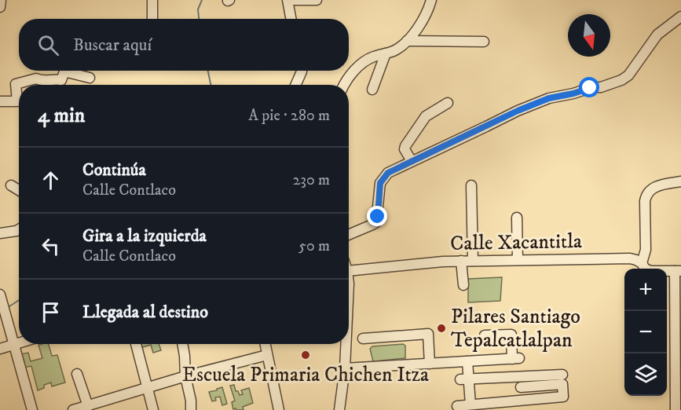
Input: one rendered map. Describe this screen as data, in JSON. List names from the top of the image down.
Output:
{
  "streets": {
    "street": ["Calle Xacantitla"]
  },
  "places": ["Pilares Santiago Tepalcatlalpan", "Escuela Primaria Chichen Itza"],
  "north": "bottom",
  "page": {
    "search": "Buscar aquí",
    "heading": ["4 min", "A pie · 280 m"],
    "list": [
      ["Continúa", "Calle Contlaco", "230 m"],
      ["Gira a la izquierda", "Calle Contlaco", "50 m"],
      "Llegada al destino"
    ],
    "map_buttons": ["+", "−"]
  }
}
